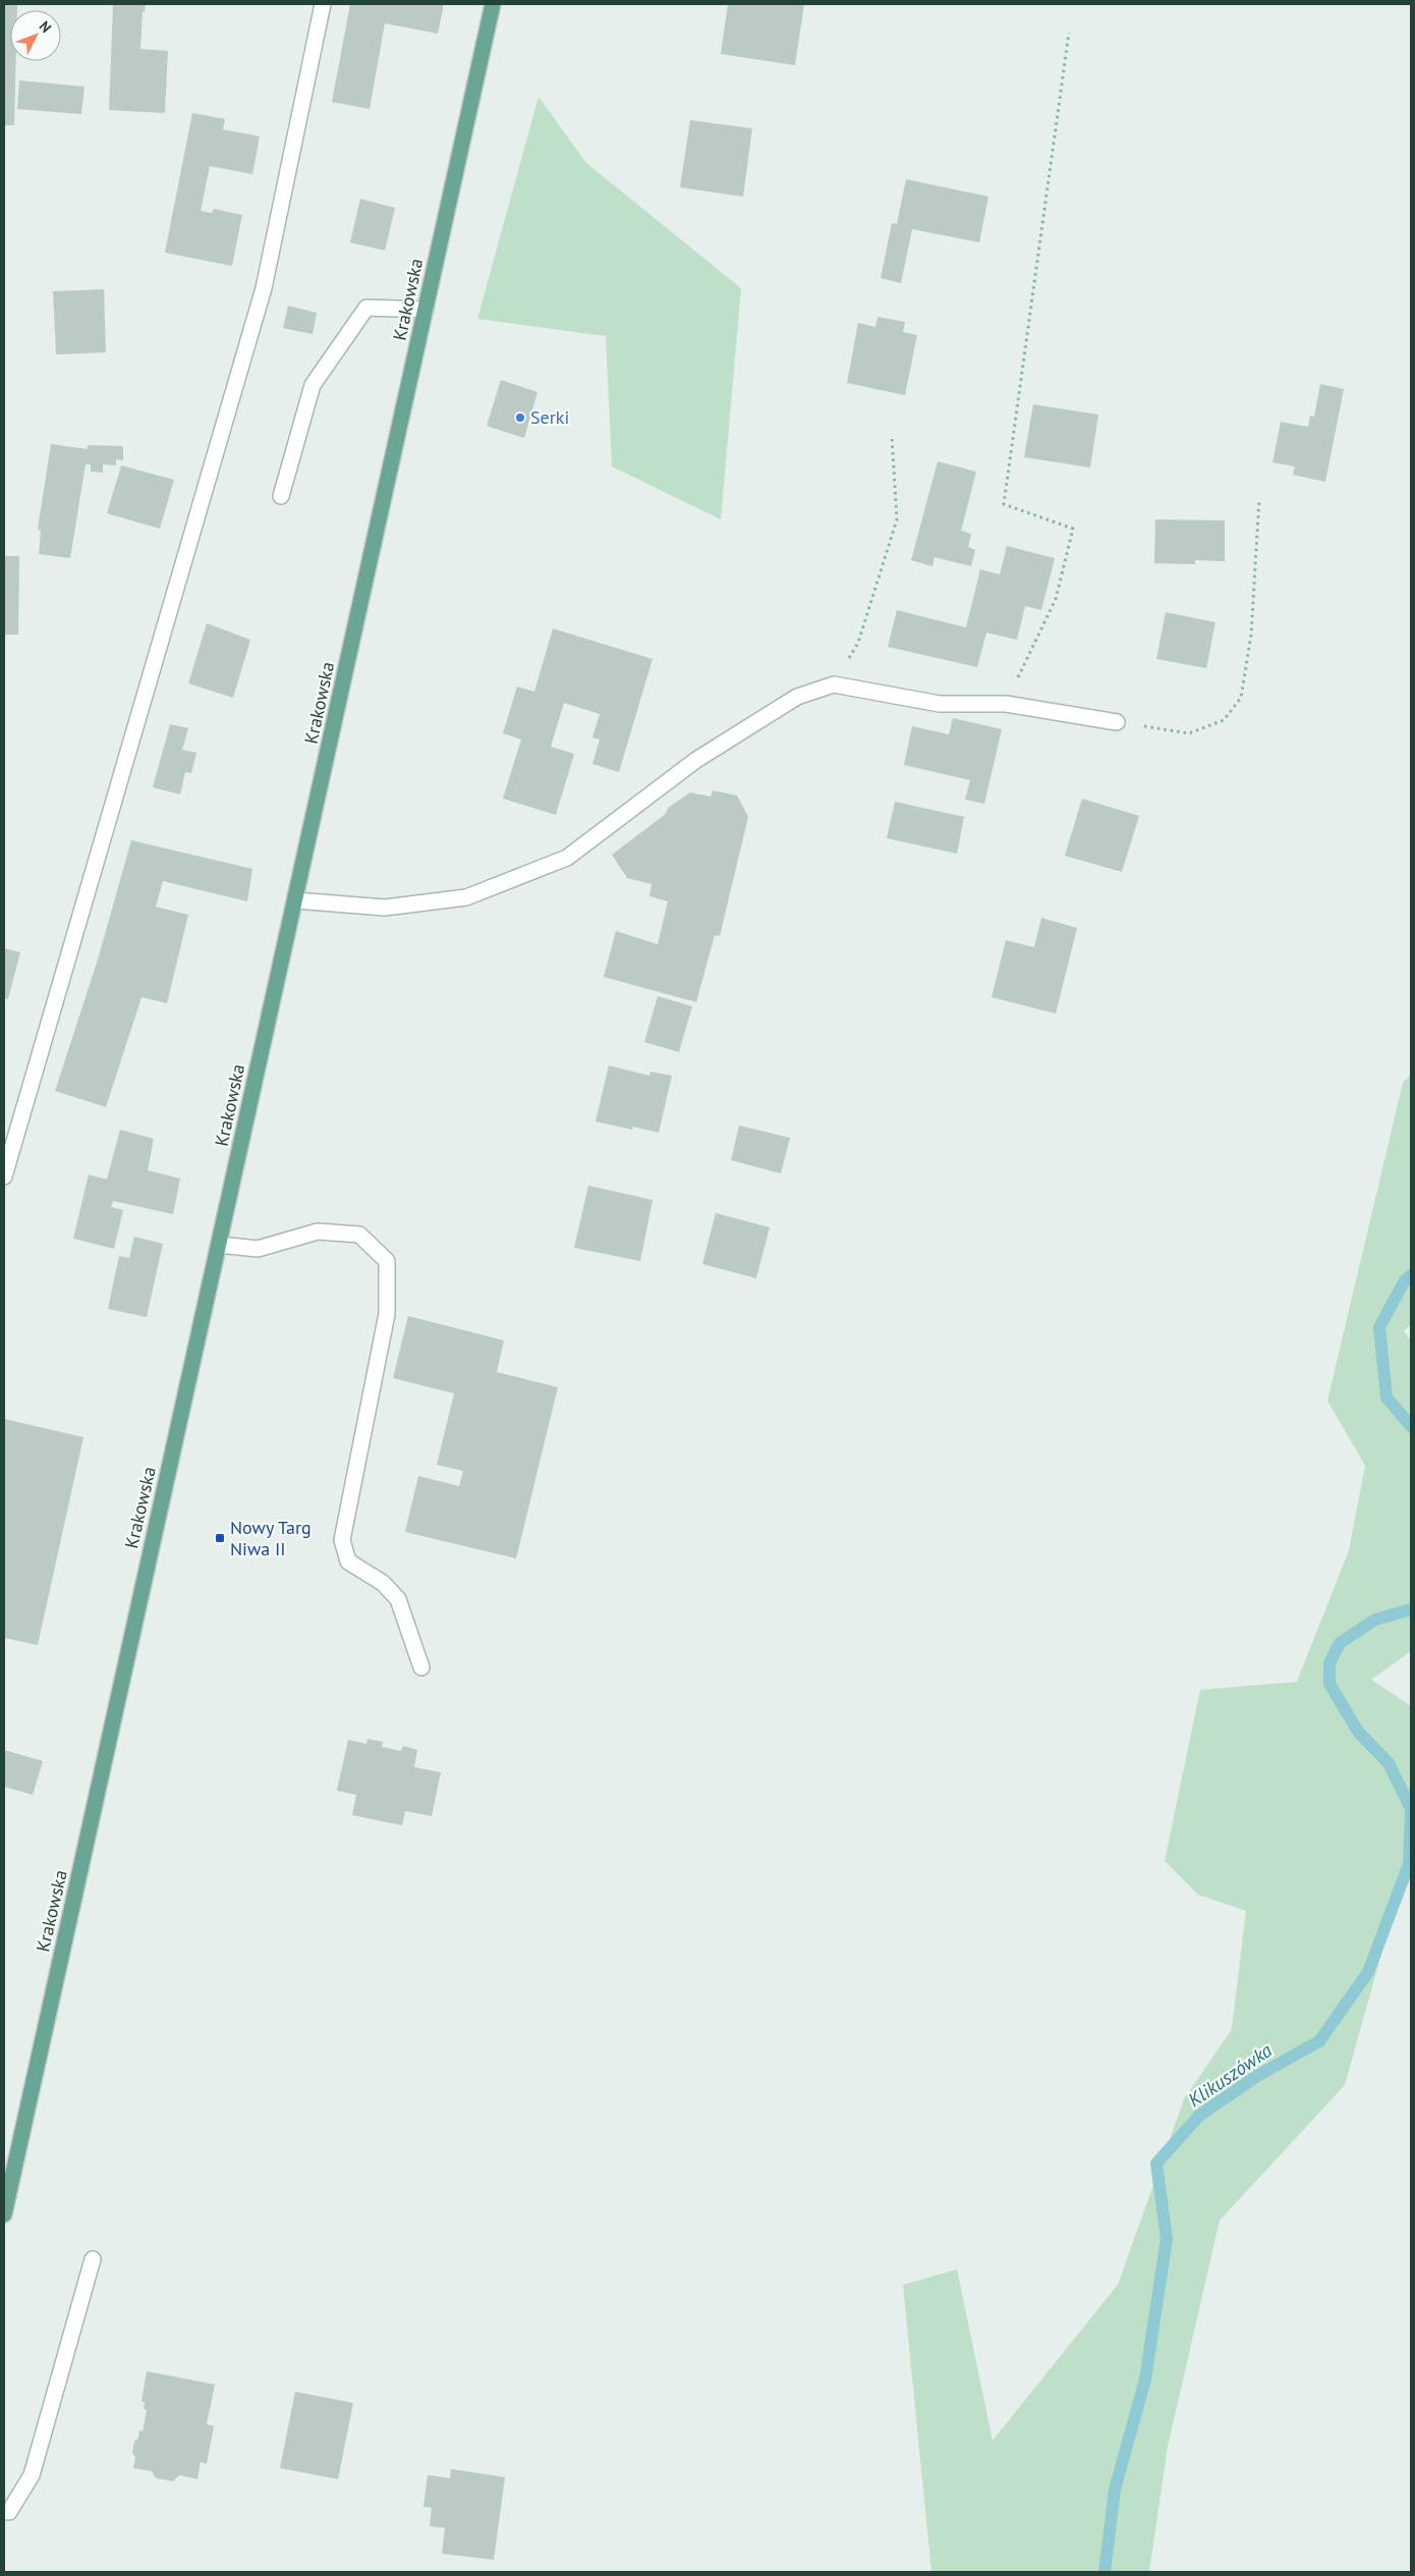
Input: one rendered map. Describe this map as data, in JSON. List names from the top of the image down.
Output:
{
  "streets": {
    "main road": ["Krakowska"]
  },
  "water": ["Klikuszówka"],
  "places": {
    "other": ["Serki"],
    "transit": ["Nowy Targ Niwa II"]
  },
  "north": "top right"
}
